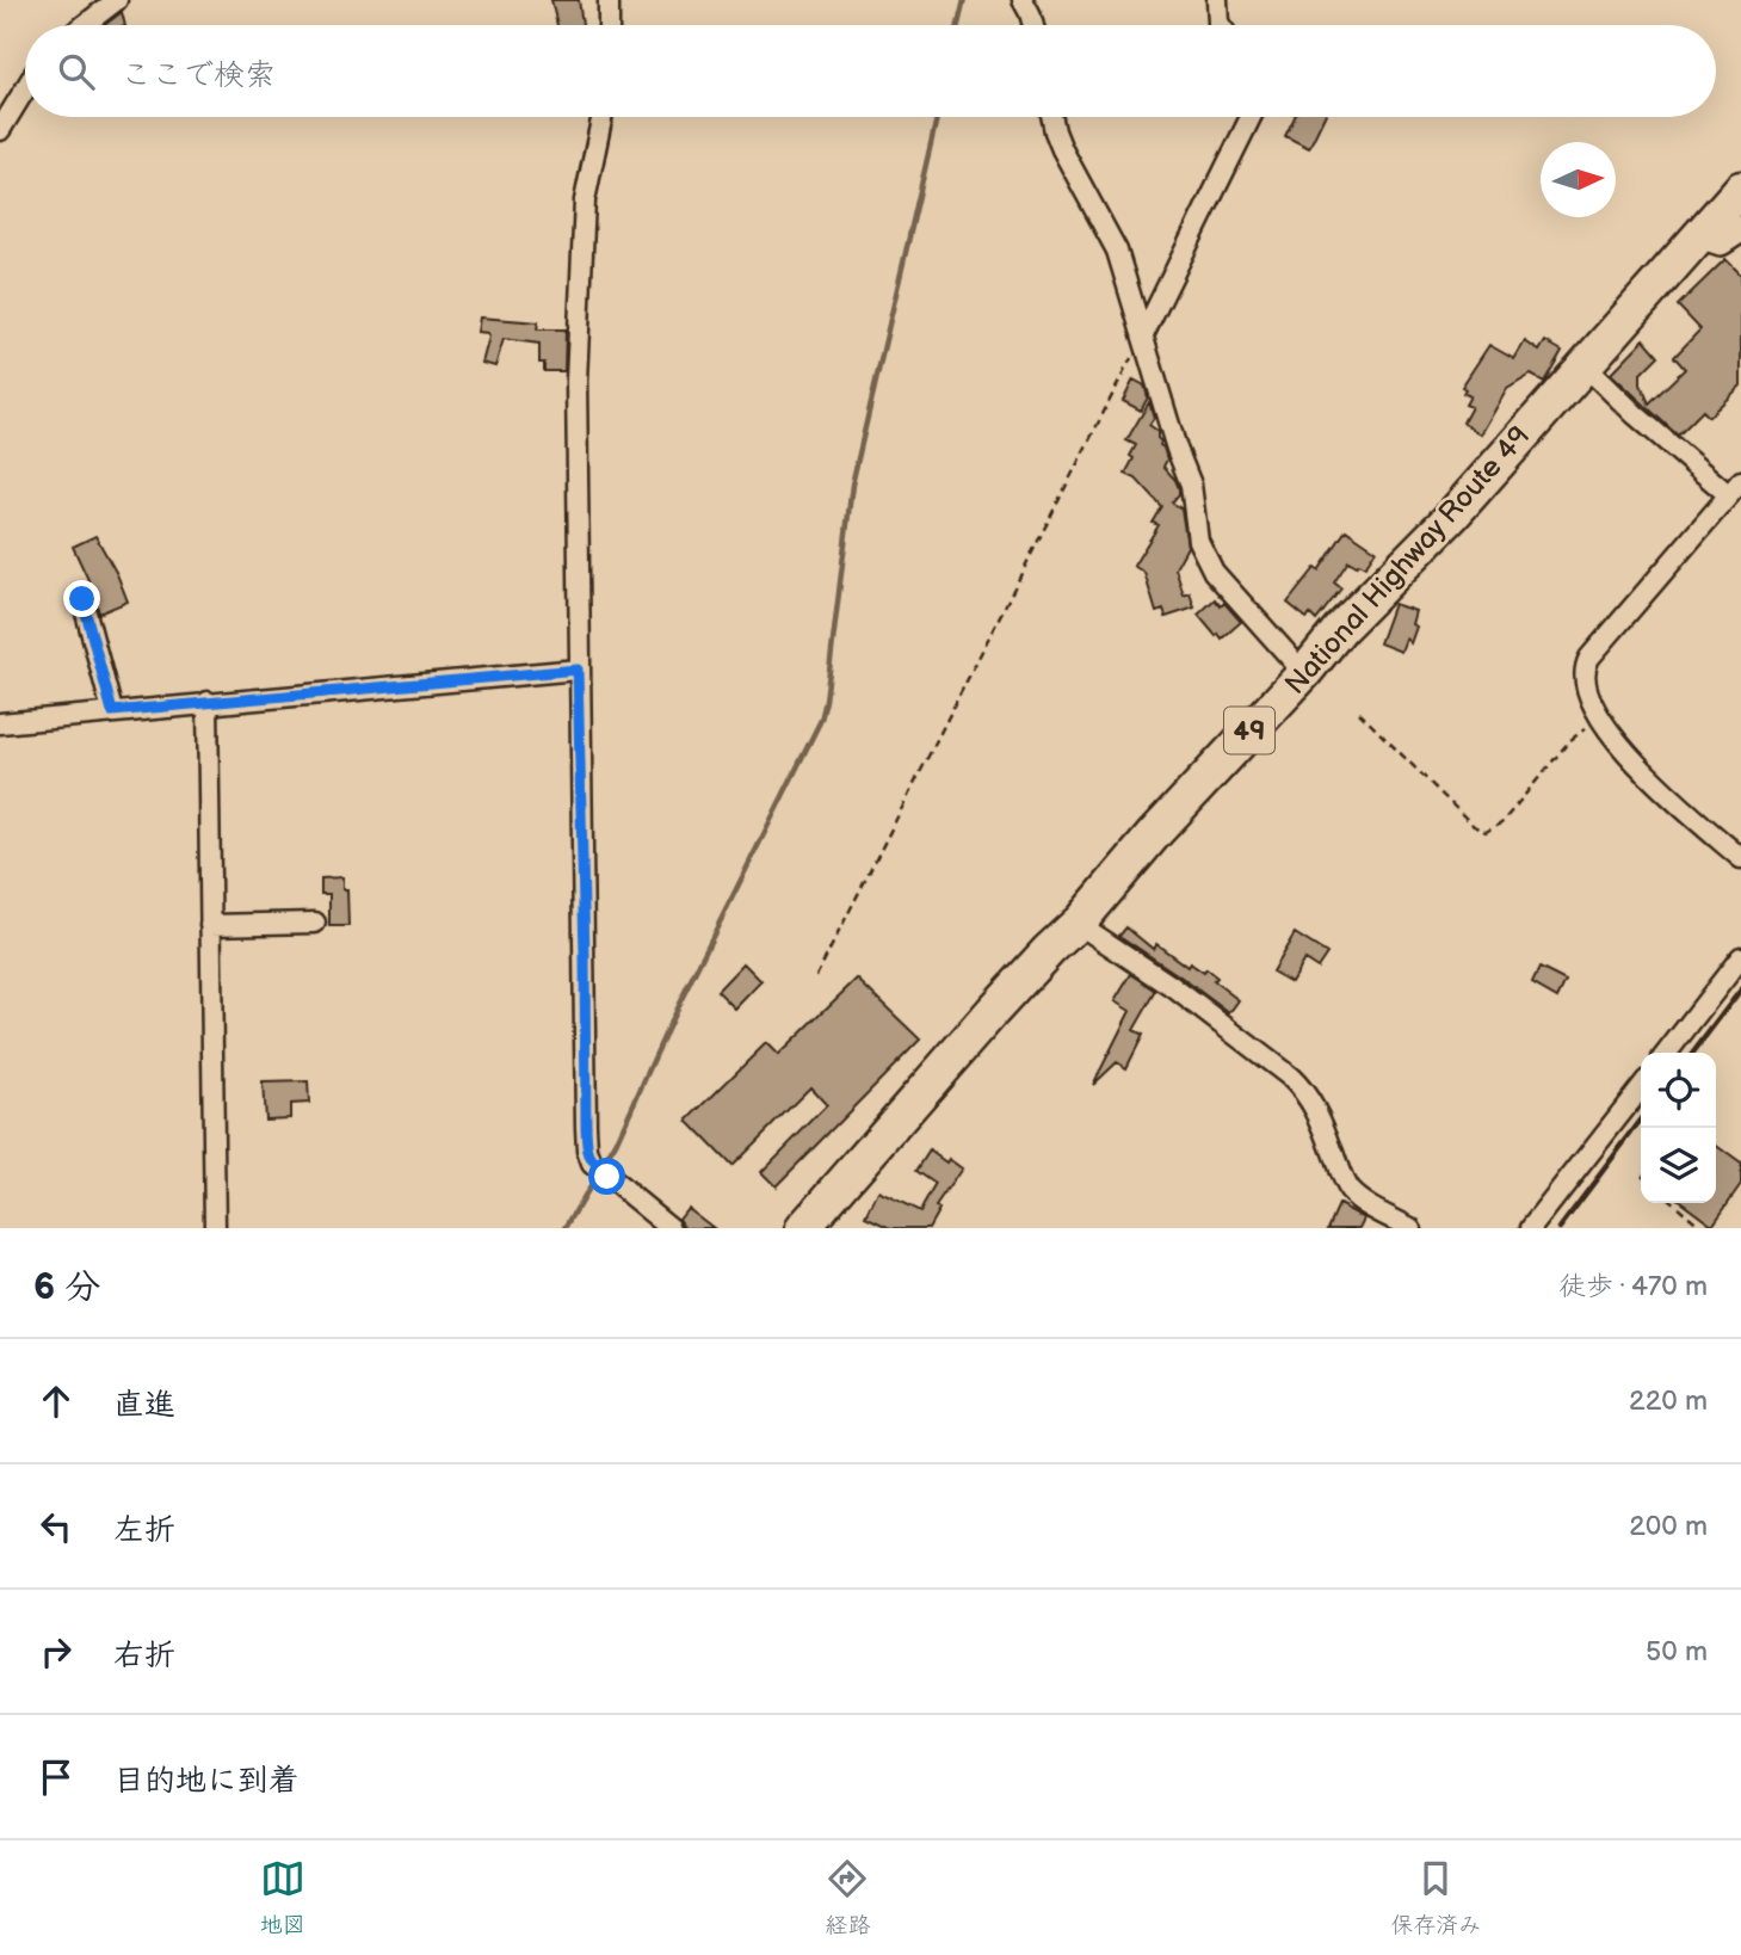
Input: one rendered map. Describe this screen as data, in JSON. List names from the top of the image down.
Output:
{
  "streets": {
    "highway": ["National Highway Route 49", "49"]
  },
  "north": "right",
  "page": {
    "search": "ここで検索",
    "heading": ["6 分", "徒歩 · 470 m"],
    "list": [
      ["直進", "220 m"],
      ["左折", "200 m"],
      ["右折", "50 m"],
      "目的地に到着"
    ],
    "nav": ["地図", "経路", "保存済み"]
  }
}
